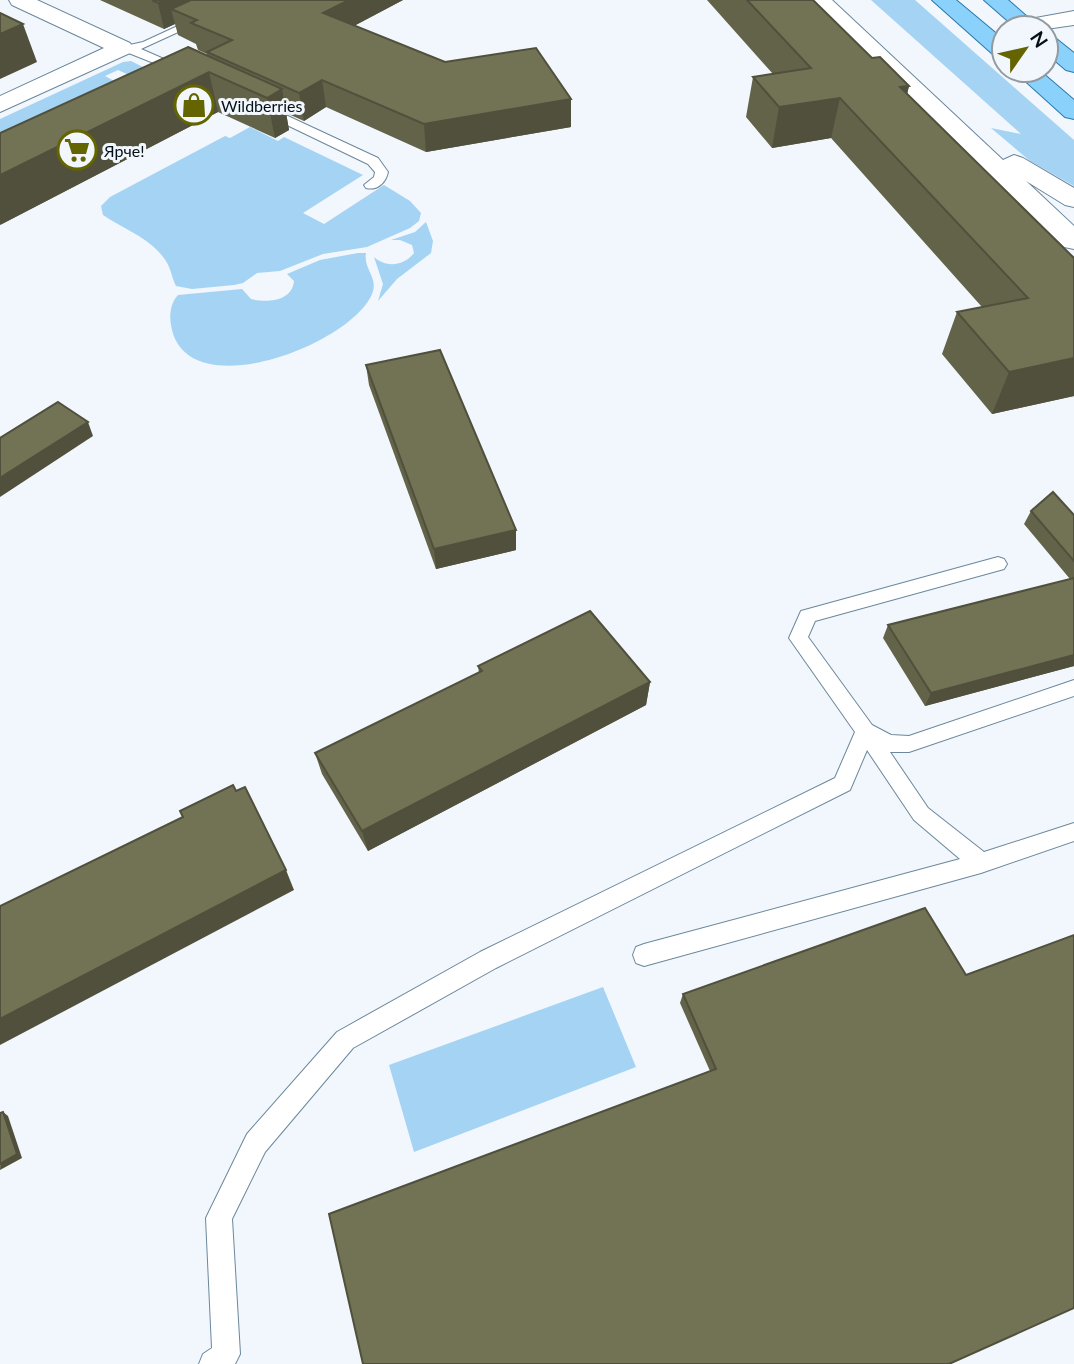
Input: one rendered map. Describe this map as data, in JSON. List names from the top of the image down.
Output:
{
  "places": {
    "shop": ["Wildberries"],
    "supermarket": ["Ярче!"]
  },
  "north": "top right"
}
